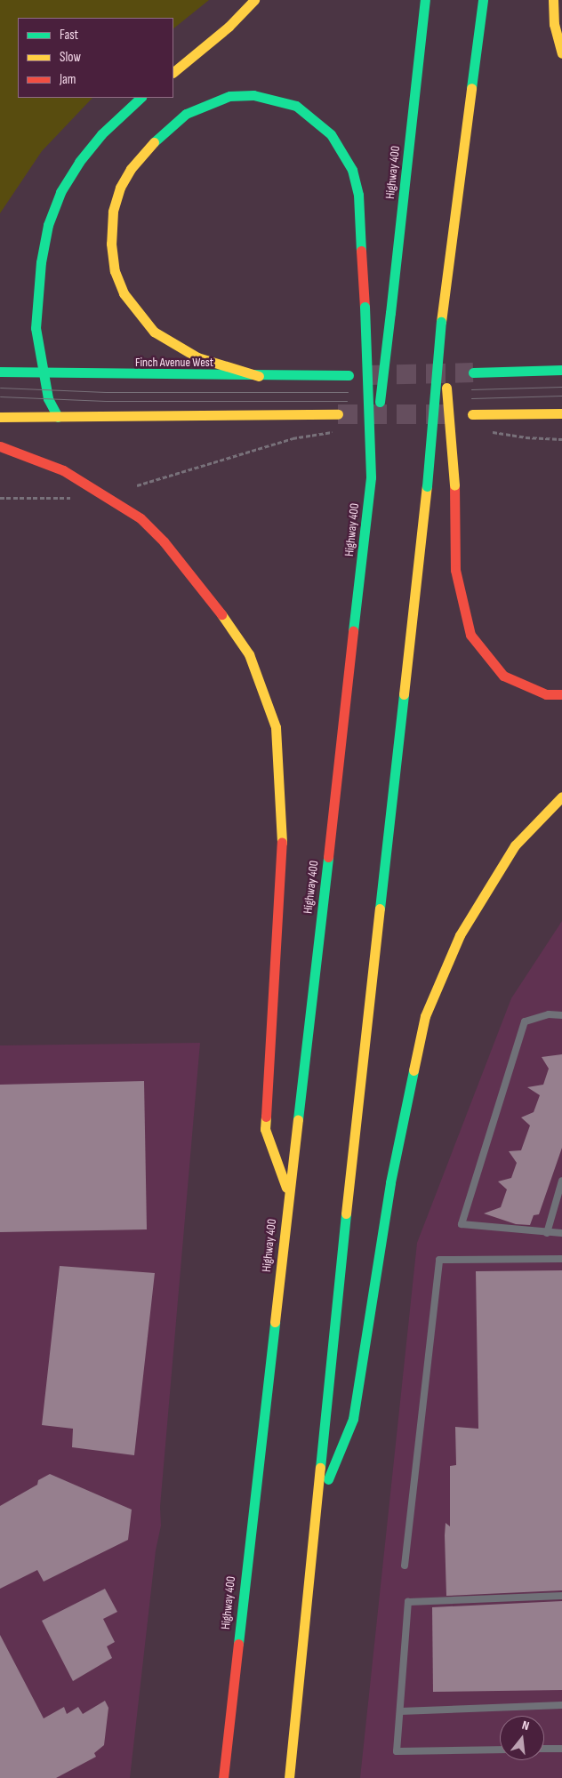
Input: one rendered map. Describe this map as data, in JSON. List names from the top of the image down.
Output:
{
  "streets": {
    "main road": ["Highway 400", "Finch Avenue West"]
  },
  "legend": ["Fast", "Slow", "Jam"],
  "north": "top"
}
